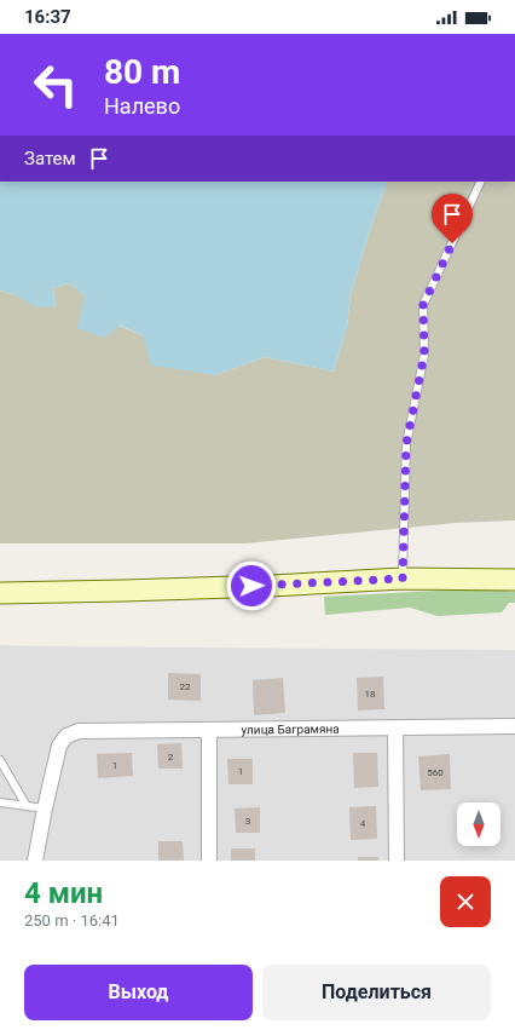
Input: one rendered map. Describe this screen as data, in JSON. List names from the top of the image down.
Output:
{
  "streets": {
    "street": ["улица Баграмяна"]
  },
  "house_numbers": [
    "22",
    "18",
    "2",
    "1",
    "1",
    "560",
    "3",
    "4"
  ],
  "north": "bottom",
  "page": {
    "status": "16:37",
    "turn": ["80 m", "Налево"],
    "then": "Затем",
    "heading": ["4 мин", "250 m · 16:41"],
    "buttons": ["Выход", "Поделиться"]
  }
}
